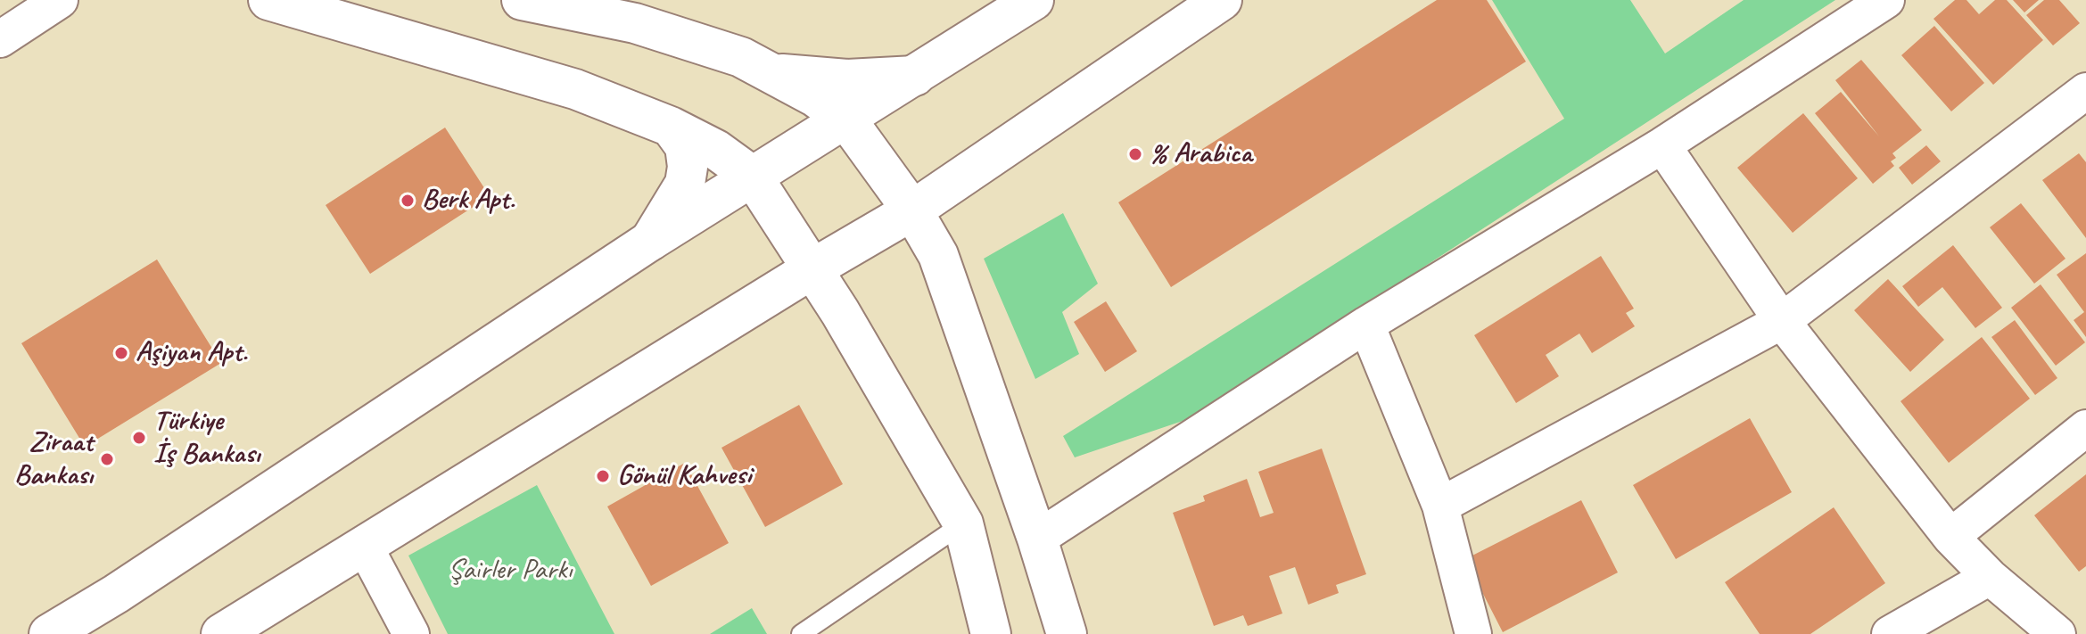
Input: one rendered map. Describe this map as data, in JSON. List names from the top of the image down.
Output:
{
  "parks": ["Şairler Parkı"],
  "places": [
    "% Arabica",
    "Berk Apt.",
    "Aşiyan Apt.",
    "Türkiye İş Bankası",
    "Ziraat Bankası",
    "Gönül Kahvesi"
  ]
}
